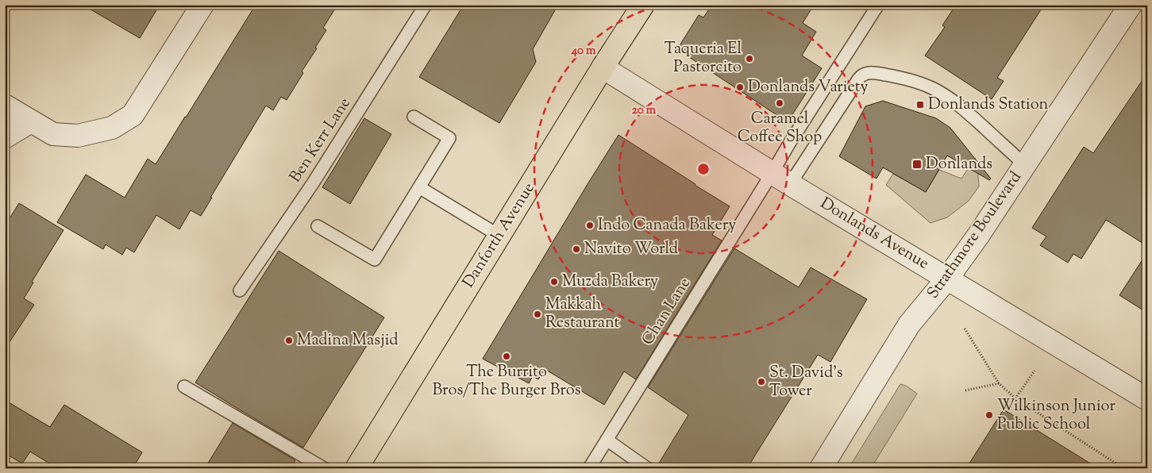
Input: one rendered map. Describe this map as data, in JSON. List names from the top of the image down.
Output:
{
  "streets": {
    "main road": ["Danforth Avenue"],
    "street": ["Donlands Avenue", "Strathmore Boulevard"],
    "lane": ["Ben Kerr Lane", "Chan Lane"]
  },
  "crossings": [
    ["Donlands Avenue", "Danforth Avenue"],
    ["Donlands Avenue", "Strathmore Boulevard"],
    ["Donlands Avenue", "Chan Lane"]
  ],
  "places": {
    "other": [
      "Taqueria El Pastorcito",
      "Donlands Variety",
      "Caramel Coffee Shop",
      "Indo Canada Bakery",
      "Navito World",
      "Muzda Bakery",
      "Makkah Restaurant",
      "Madina Masjid",
      "The Burrito Bros/The Burger Bros",
      "St. David's Tower",
      "Wilkinson Junior Public School"
    ],
    "transit": ["Donlands Station", "Donlands"]
  },
  "rings": ["40 m", "20 m"]
}
